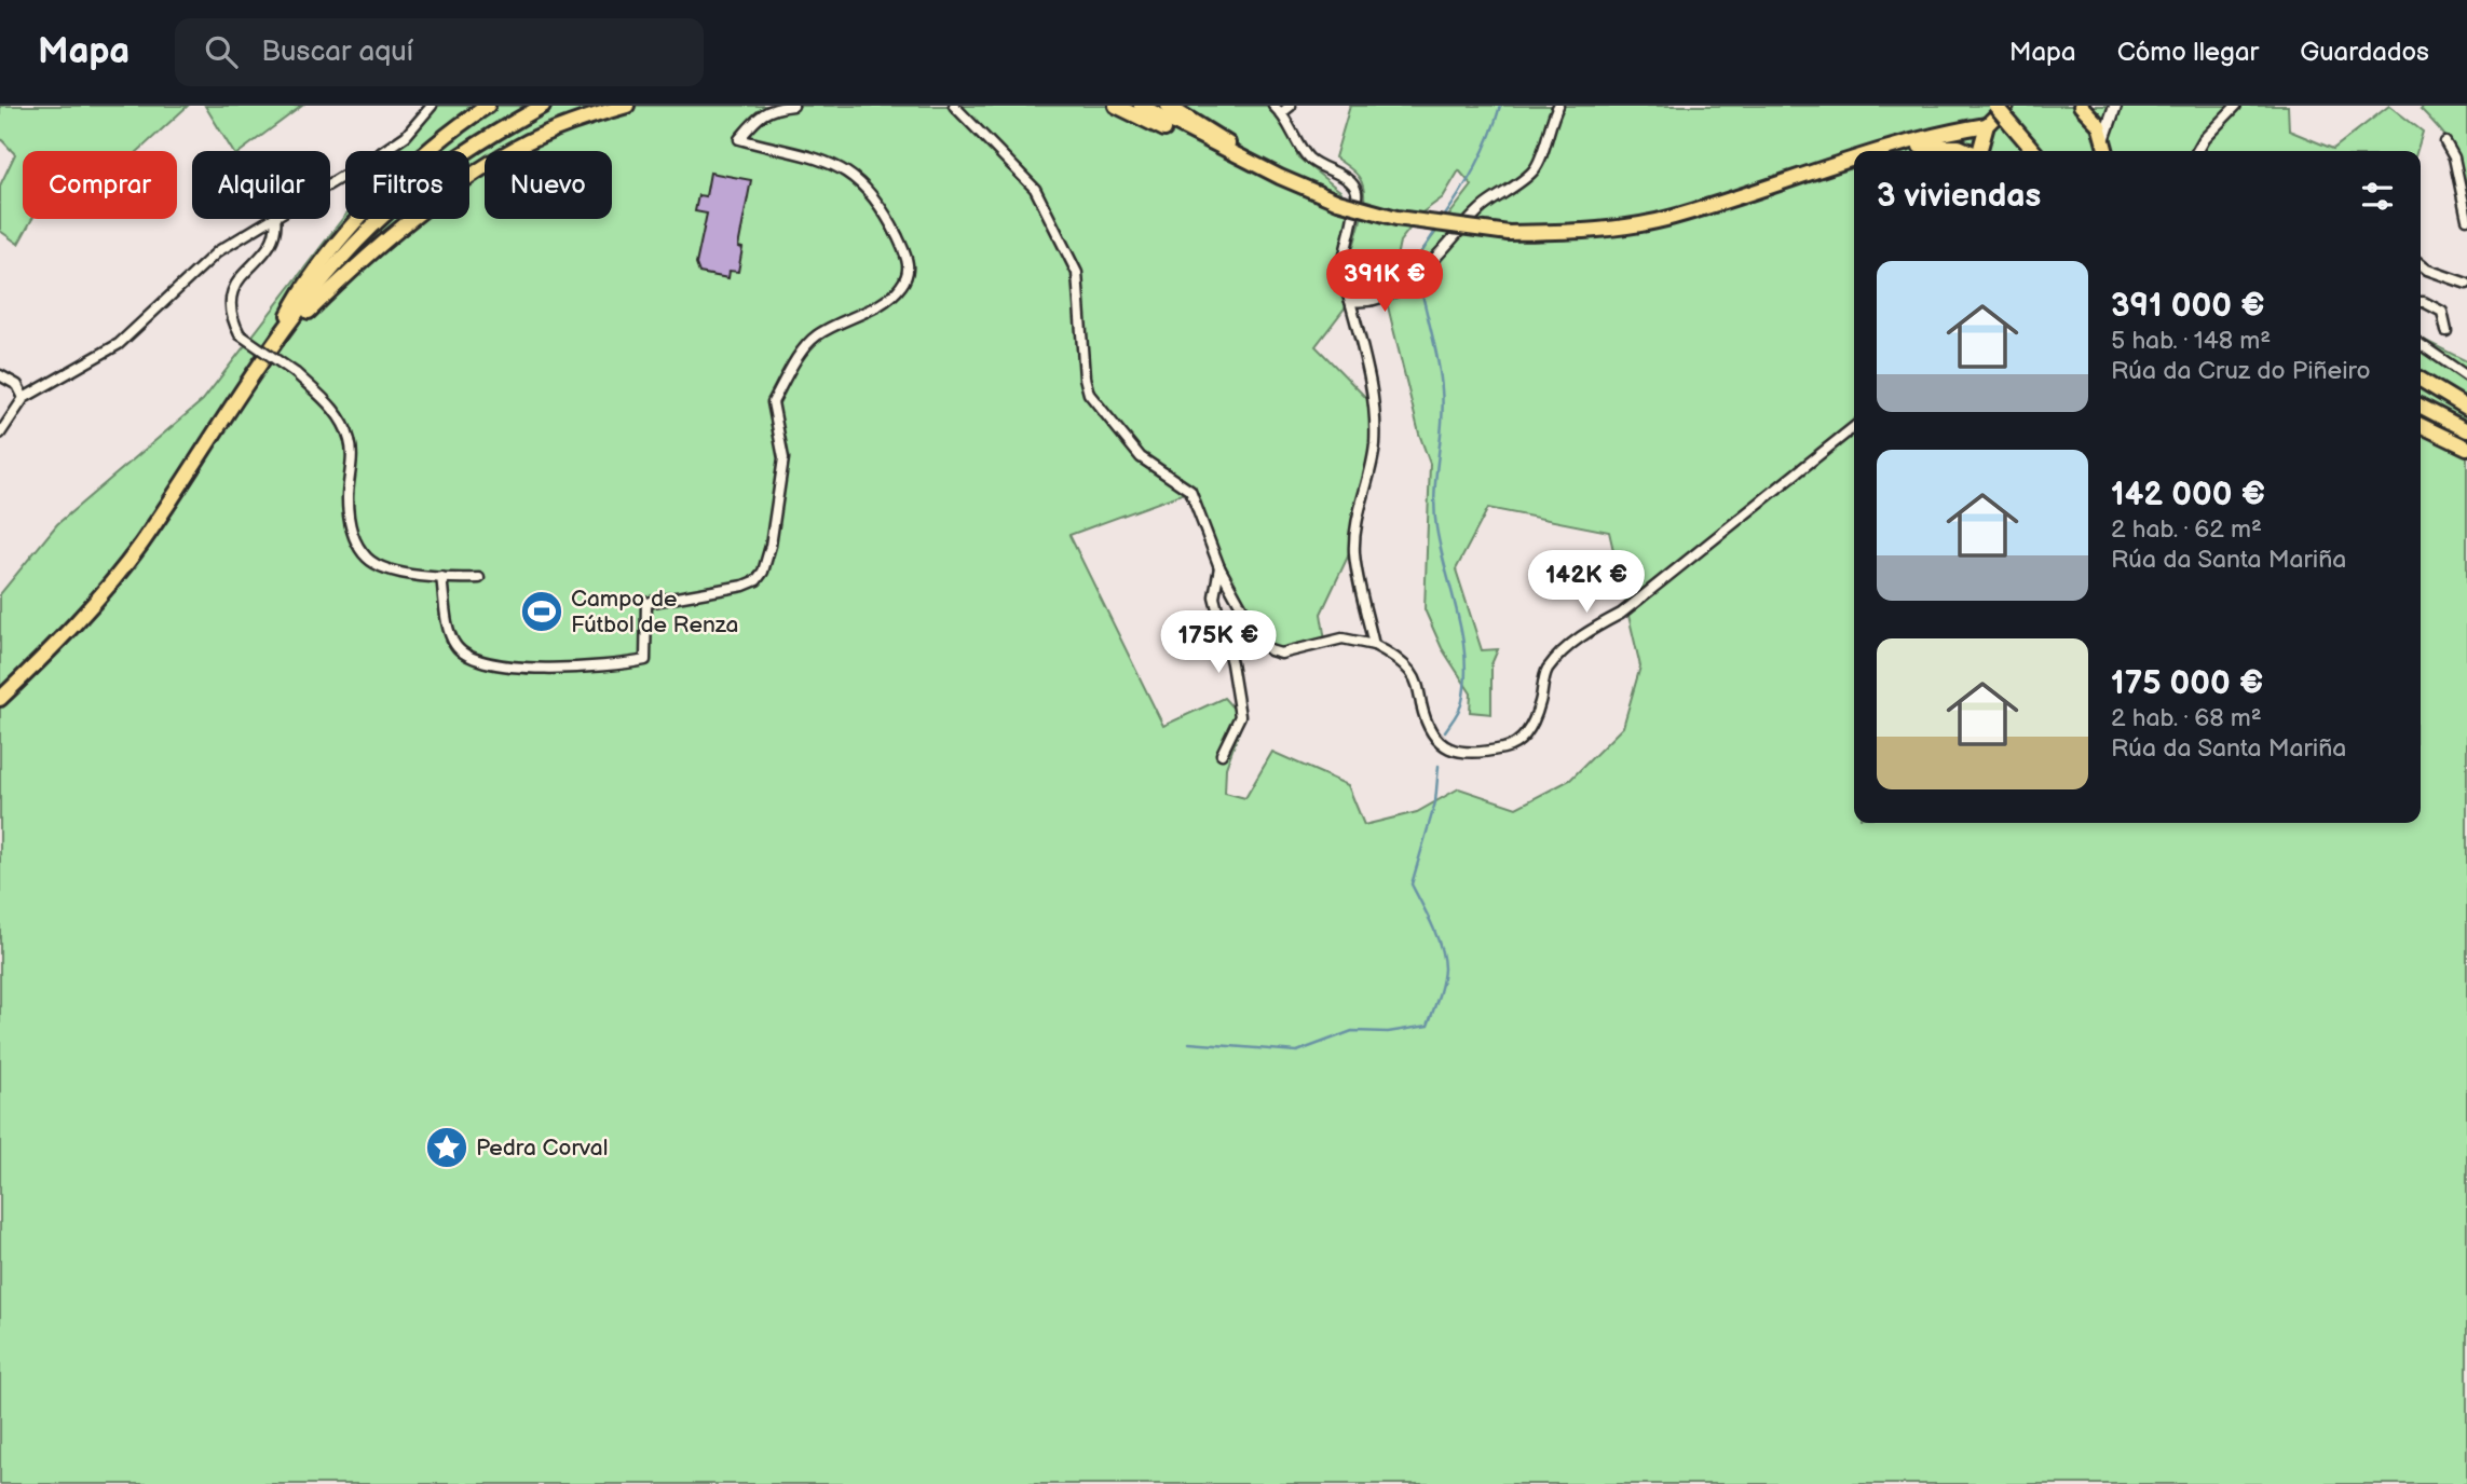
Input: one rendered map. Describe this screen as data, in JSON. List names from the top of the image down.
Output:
{
  "places": {
    "sports": ["Campo de Fútbol de Renza"],
    "place": ["Pedra Corval"]
  },
  "page": {
    "header": "Mapa",
    "search": "Buscar aquí",
    "nav": ["Mapa", "Cómo llegar", "Guardados"],
    "chip": [
      "Comprar",
      "Alquilar",
      "Filtros",
      "Nuevo"
    ],
    "heading": "3 viviendas",
    "list": [
      {
        "name": "391 000 €",
        "note": "5 hab. · 148 m² · Rúa da Cruz do Piñeiro"
      },
      {
        "name": "142 000 €",
        "note": "2 hab. · 62 m² · Rúa da Santa Mariña"
      },
      {
        "name": "175 000 €",
        "note": "2 hab. · 68 m² · Rúa da Santa Mariña"
      }
    ],
    "price": ["391K €", "142K €", "175K €"]
  }
}
